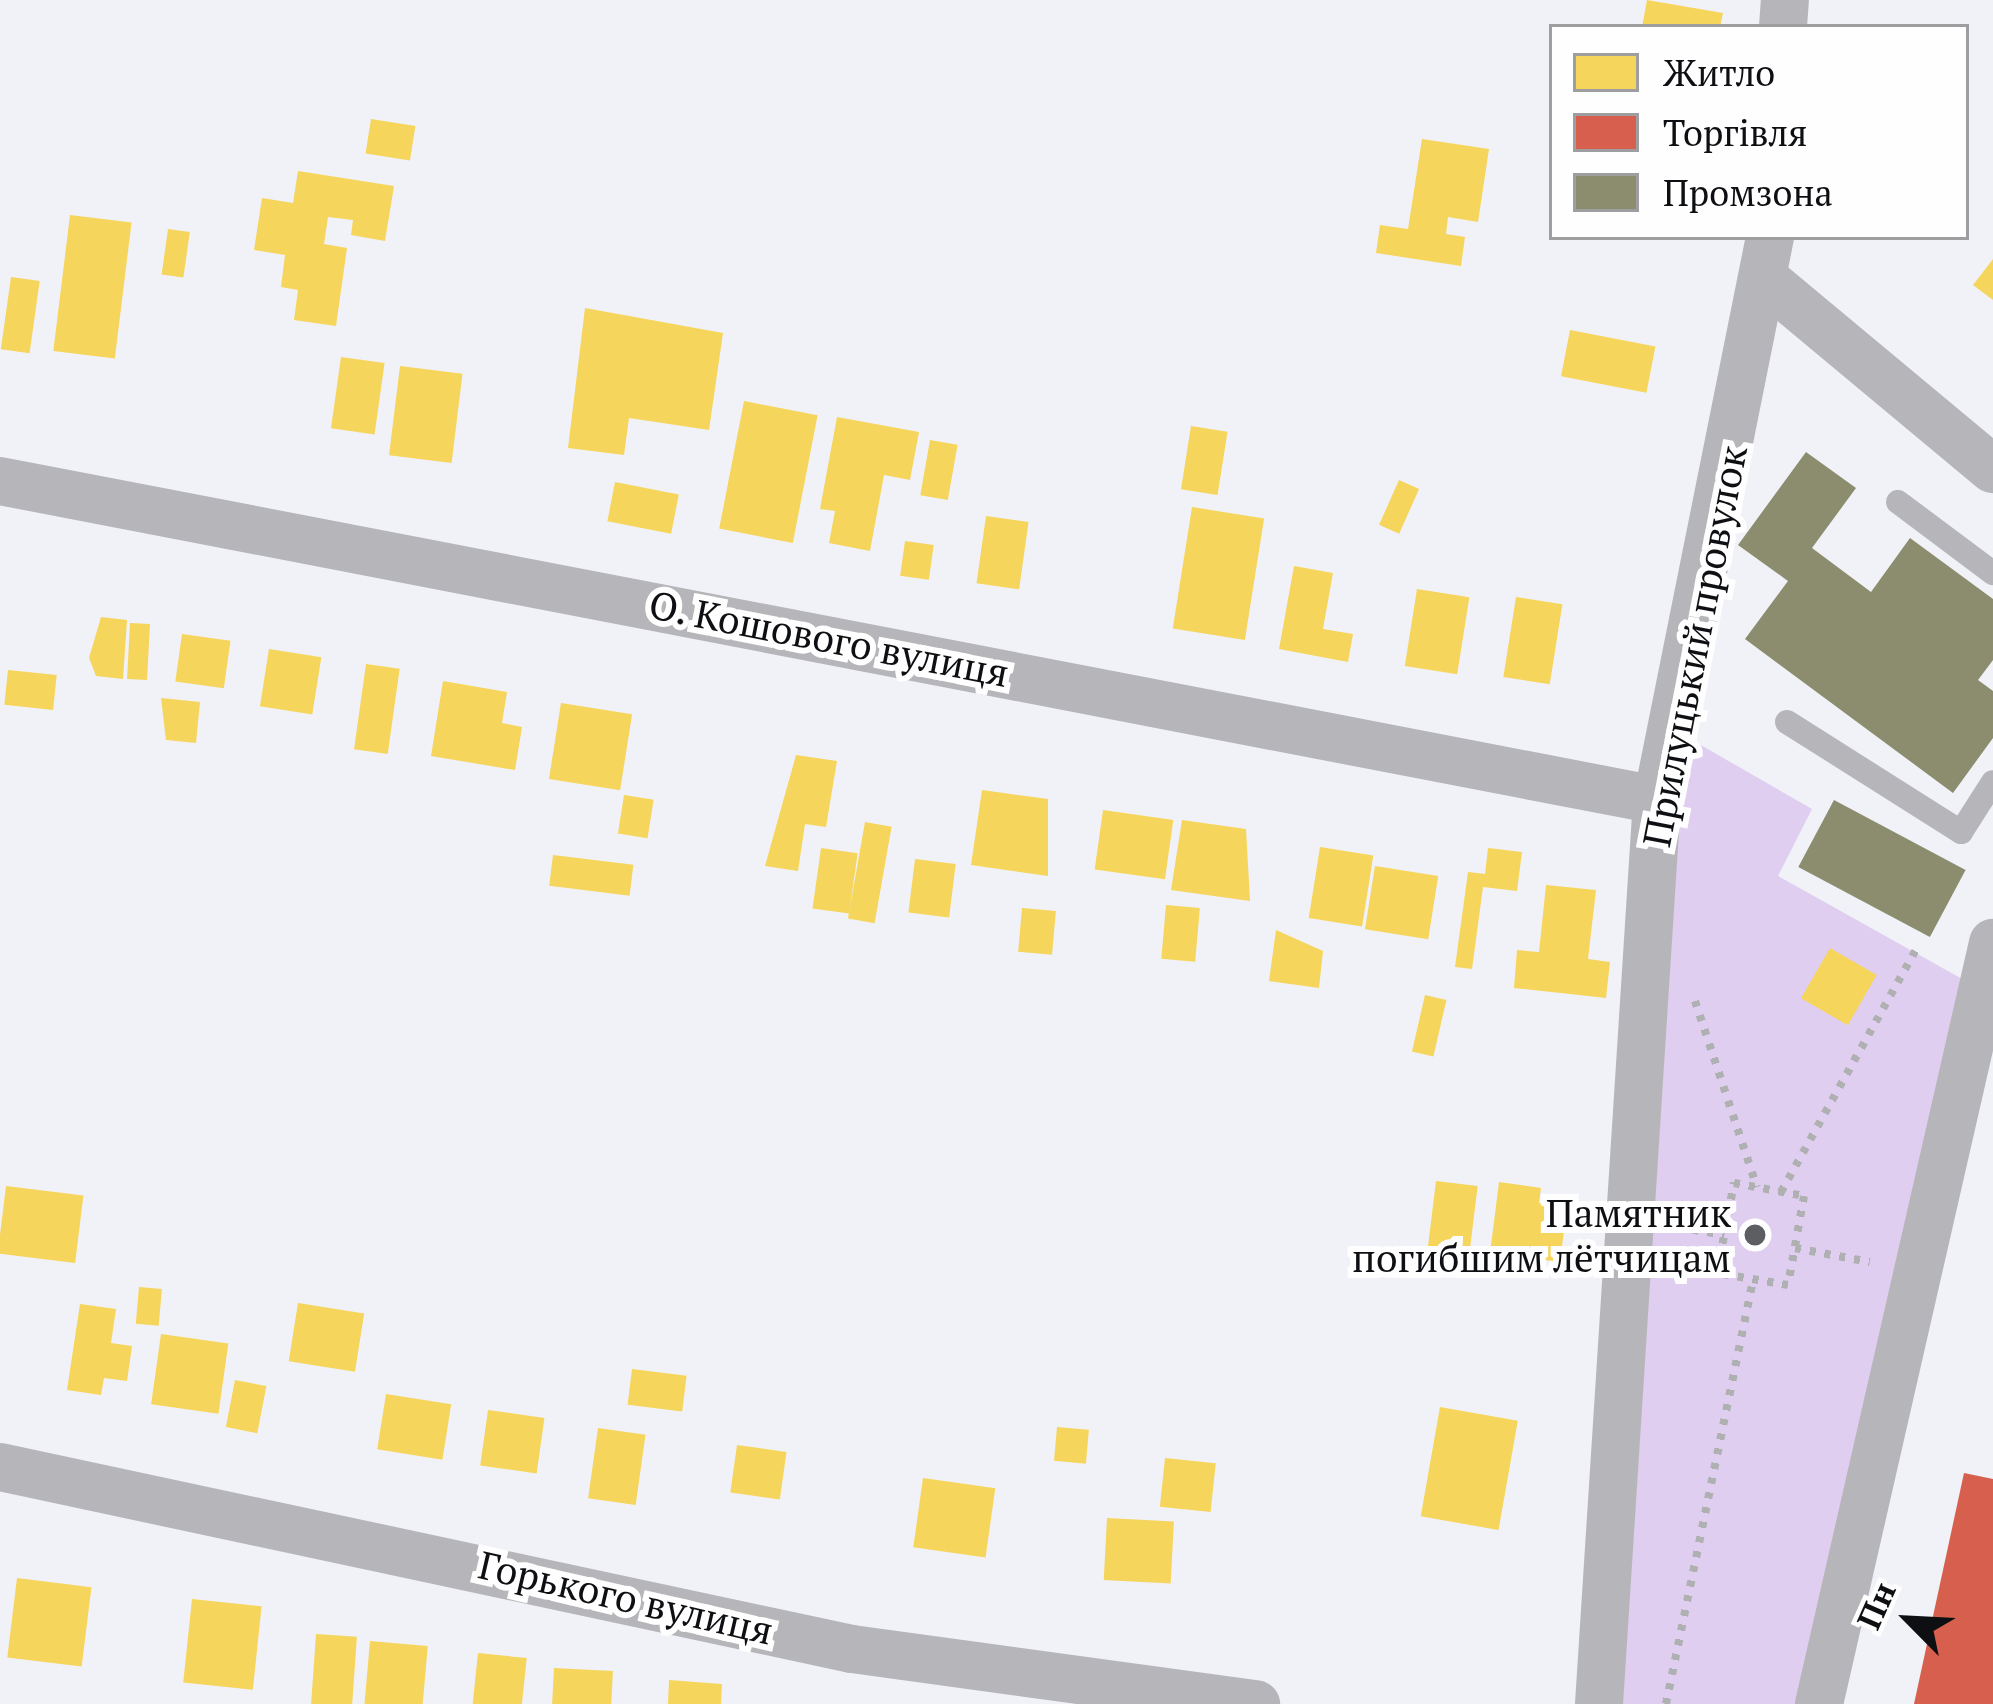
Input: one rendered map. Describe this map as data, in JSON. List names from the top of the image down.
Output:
{
  "streets": {
    "street": ["О. Кошового вулиця", "Прилуцький провулок", "Горького вулиця"]
  },
  "crossings": [
    ["О. Кошового вулиця", "Прилуцький провулок"]
  ],
  "places": ["Памятник погибшим лётчицам"],
  "legend": ["Житло", "Торгівля", "Промзона"],
  "north": "top left"
}
